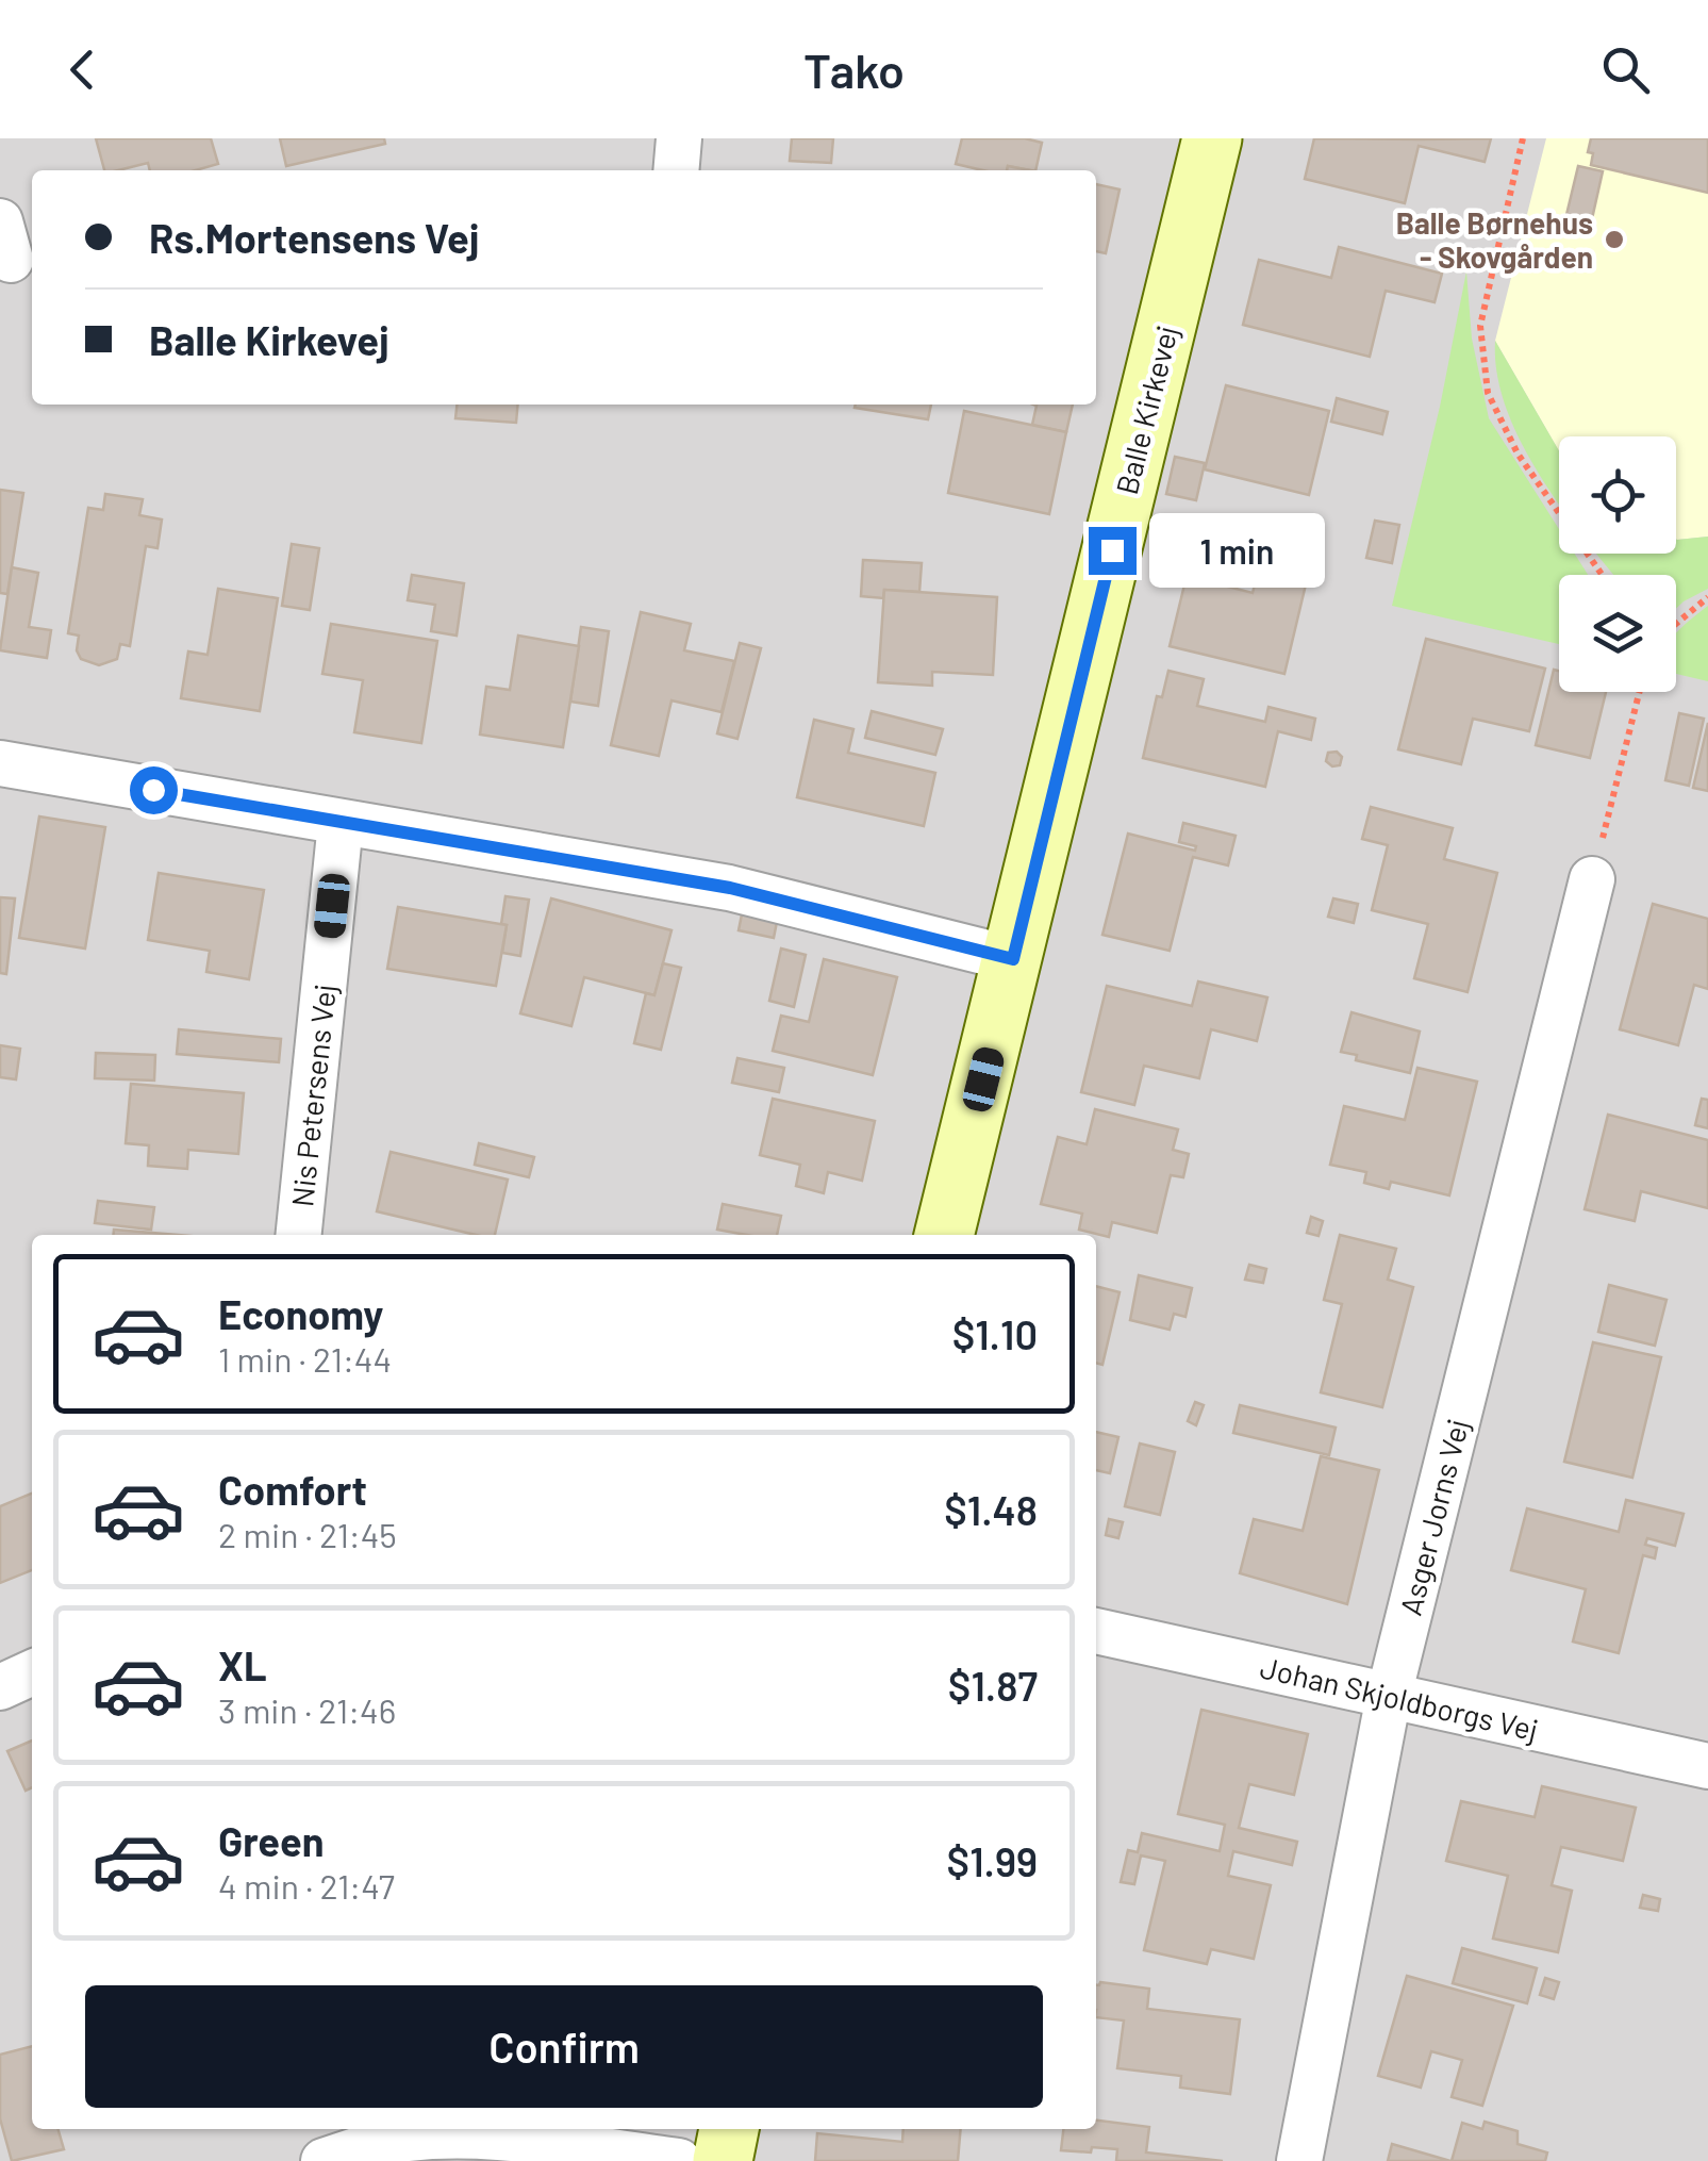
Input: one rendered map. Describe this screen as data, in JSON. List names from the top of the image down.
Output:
{
  "streets": {
    "street": [
      "Balle Kirkevej",
      "Nis Petersens Vej",
      "Asger Jorns Vej",
      "Johan Skjoldborgs Vej"
    ]
  },
  "crossings": [
    ["Asger Jorns Vej", "Johan Skjoldborgs Vej"]
  ],
  "places": ["Balle Børnehus - Skovgården"],
  "page": {
    "header": "Tako",
    "banner": ["Rs.Mortensens Vej", "Balle Kirkevej"],
    "bubble": "1 min",
    "list": [
      {
        "name": "Economy",
        "note": "1 min · 21:44",
        "value": "$1.10"
      },
      {
        "name": "Comfort",
        "note": "2 min · 21:45",
        "value": "$1.48"
      },
      {
        "name": "XL",
        "note": "3 min · 21:46",
        "value": "$1.87"
      },
      {
        "name": "Green",
        "note": "4 min · 21:47",
        "value": "$1.99"
      }
    ],
    "buttons": "Confirm"
  }
}
